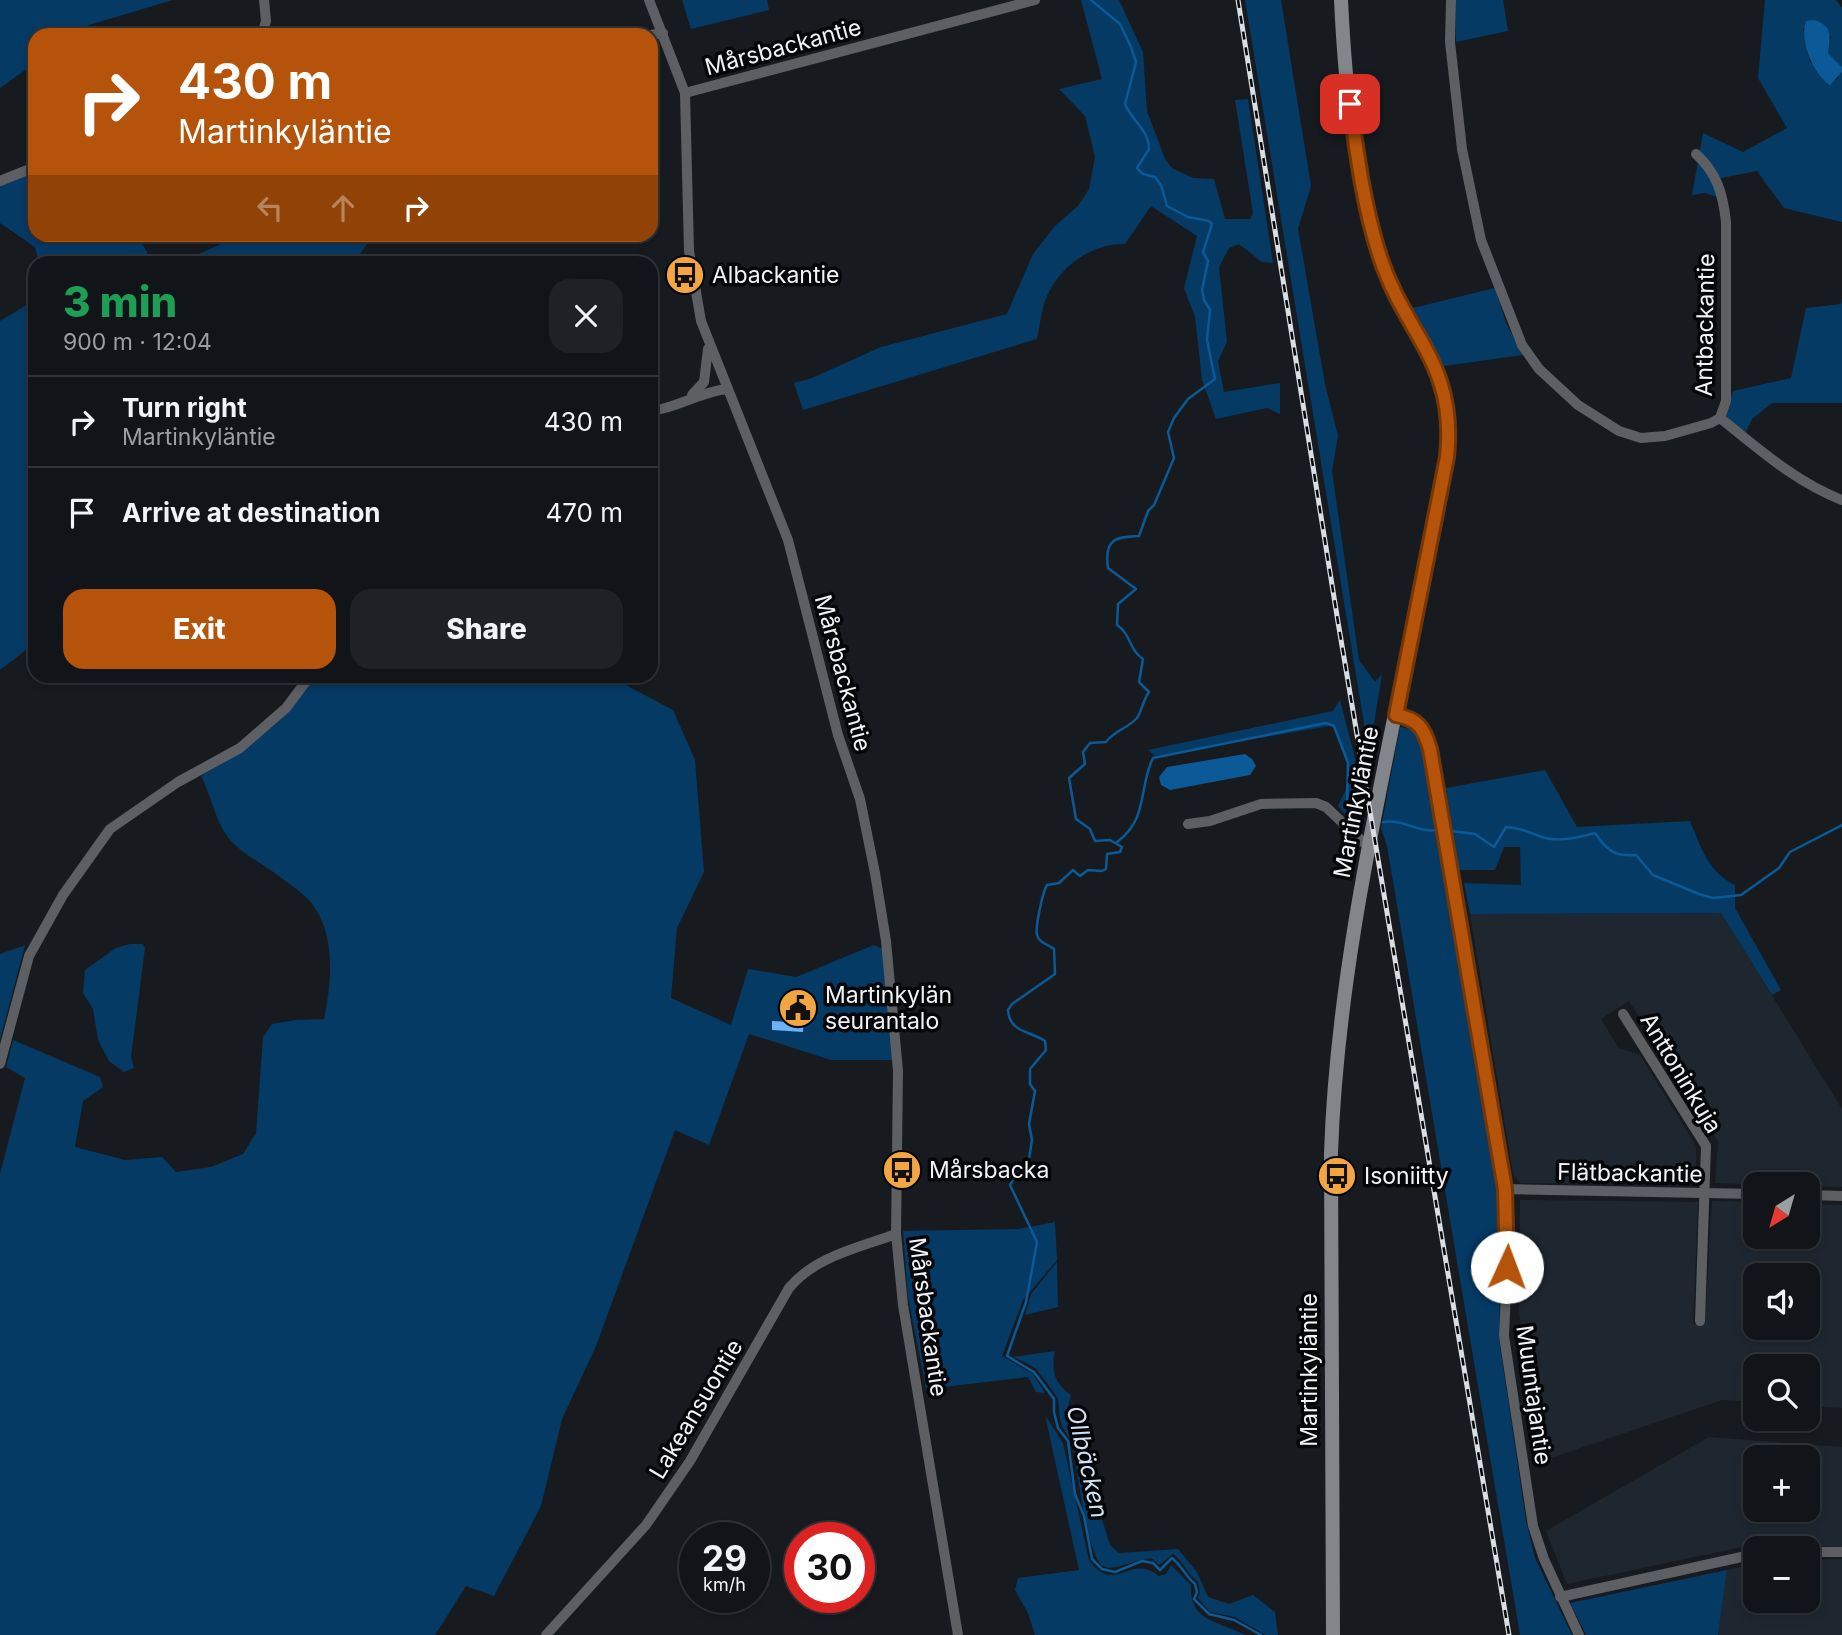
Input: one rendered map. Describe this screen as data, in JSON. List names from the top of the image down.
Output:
{
  "streets": {
    "street": [
      "Mårsbackantie",
      "Antbackantie",
      "Martinkyläntie",
      "Anttoninkuja",
      "Flätbackantie",
      "Muuntajantie",
      "Lakeansuontie"
    ]
  },
  "crossings": [
    ["Mårsbackantie", "Lakeansuontie"],
    ["Martinkyläntie", "Muuntajantie"],
    ["Anttoninkuja", "Flätbackantie"],
    ["Flätbackantie", "Muuntajantie"]
  ],
  "water": ["Ollbäcken"],
  "places": {
    "bus stop": ["Albackantie", "Mårsbacka", "Isoniitty"],
    "public building": ["Martinkylän seurantalo"]
  },
  "north": "bottom left",
  "page": {
    "turn": ["430 m", "Martinkyläntie"],
    "heading": ["3 min", "900 m · 12:04"],
    "list": [
      {
        "name": "Turn right",
        "note": "Martinkyläntie",
        "value": "430 m"
      },
      {
        "name": "Arrive at destination",
        "value": "470 m"
      }
    ],
    "buttons": ["Exit", "Share"],
    "map_buttons": ["+", "−"],
    "speed": "29 km/h",
    "limit": "30"
  }
}
